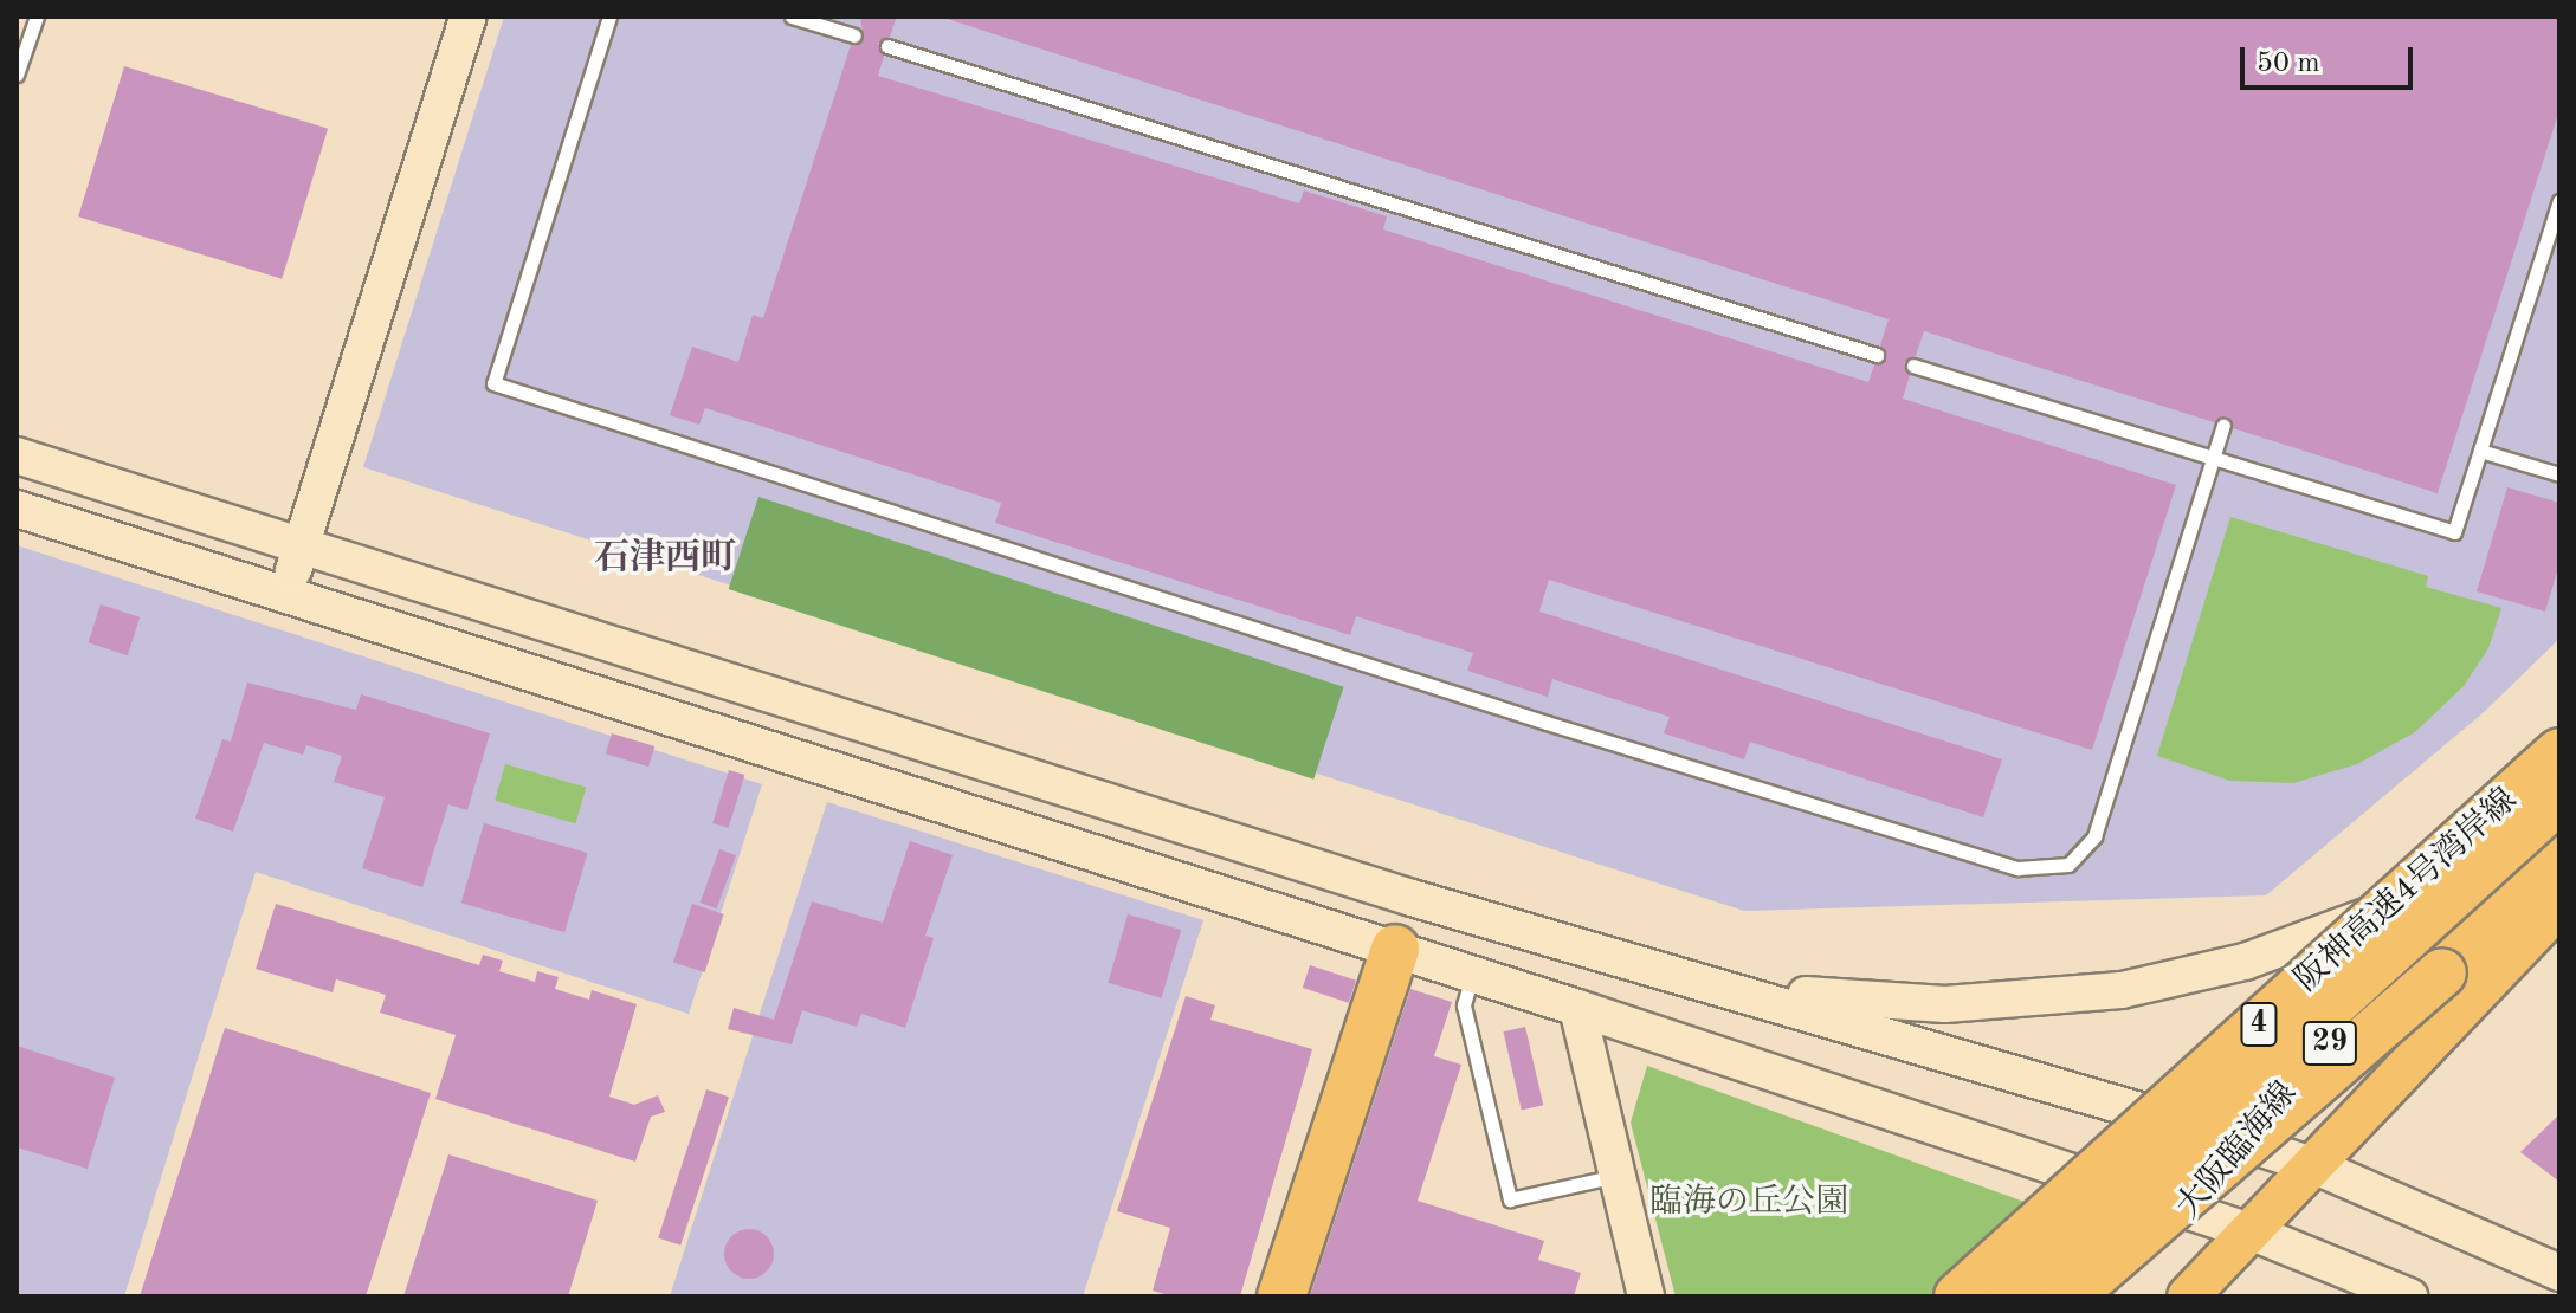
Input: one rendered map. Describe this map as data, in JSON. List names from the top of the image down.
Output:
{
  "streets": {
    "highway": ["阪神高速4号湾岸線", "4"],
    "main road": ["29", "大阪臨海線"]
  },
  "crossings": [
    ["阪神高速4号湾岸線", "大阪臨海線"]
  ],
  "districts": ["石津西町"],
  "parks": ["臨海の丘公園"],
  "scale_bar": "50 m"
}
